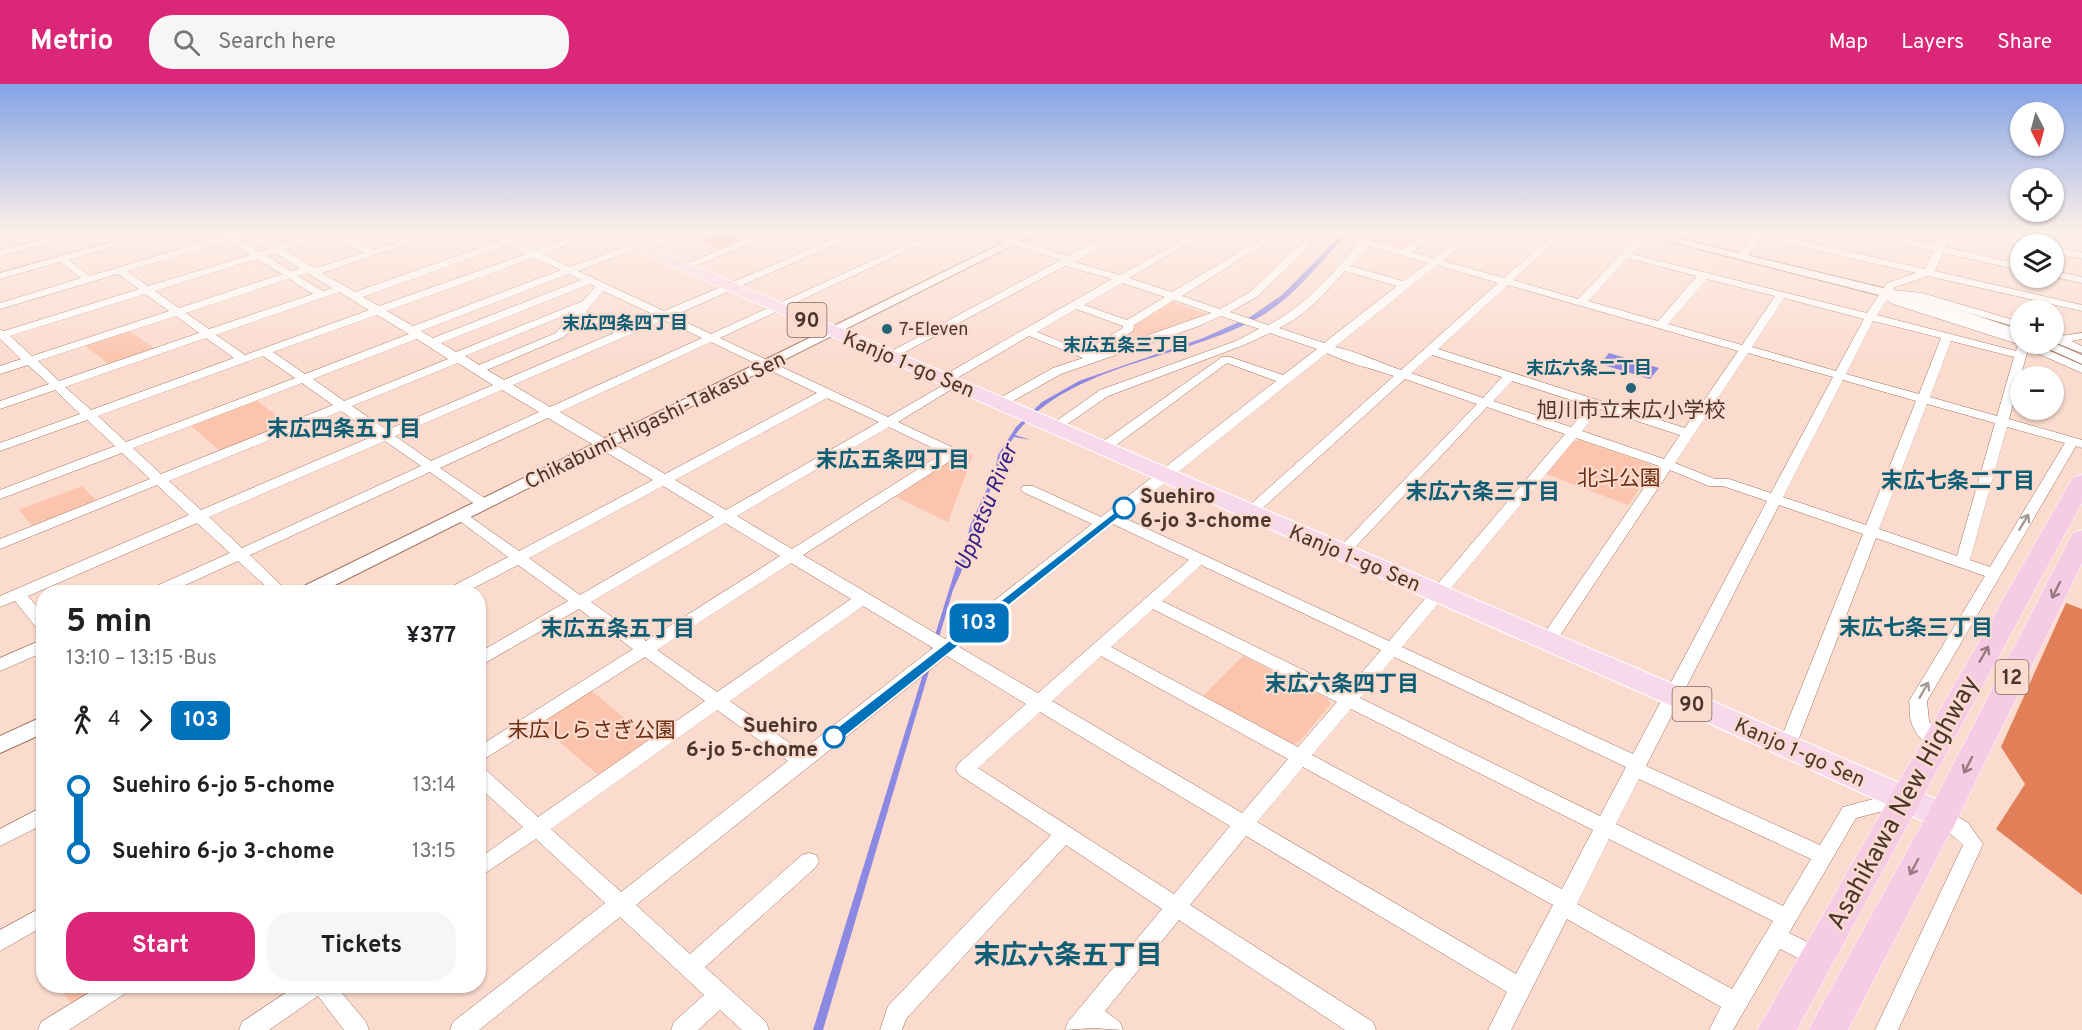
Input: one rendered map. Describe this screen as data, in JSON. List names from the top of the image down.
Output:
{
  "streets": {
    "highway": ["12", "Asahikawa New Highway"],
    "main road": ["90", "Kanjo 1-go Sen"],
    "street": ["Chikabumi Higashi-Takasu Sen"]
  },
  "crossings": [
    ["Kanjo 1-go Sen", "Chikabumi Higashi-Takasu Sen"],
    ["Kanjo 1-go Sen", "Asahikawa New Highway"]
  ],
  "districts": [
    "末広四条四丁目",
    "末広五条三丁目",
    "末広六条二丁目",
    "末広四条五丁目",
    "末広五条四丁目",
    "末広七条二丁目",
    "末広六条三丁目",
    "末広七条三丁目",
    "末広五条五丁目",
    "末広六条四丁目",
    "末広六条五丁目"
  ],
  "water": ["Uppetsu River"],
  "parks": ["北斗公園", "末広しらさぎ公園"],
  "places": [
    "7-Eleven",
    "旭川市立末広小学校",
    "Suehiro 6-jo 3-chome",
    "Suehiro 6-jo 5-chome"
  ],
  "lines": ["bus line 103"],
  "north": "bottom",
  "page": {
    "header": "Metrio",
    "search": "Search here",
    "nav": ["Map", "Layers", "Share"],
    "on_map": "103",
    "map_buttons": ["+", "−"],
    "heading": ["5 min", "13:10 – 13:15 · Bus", "¥377"],
    "legs": ["4", "103"],
    "list": [
      {
        "name": "Suehiro 6-jo 5-chome",
        "value": "13:14"
      },
      {
        "name": "Suehiro 6-jo 3-chome",
        "value": "13:15"
      }
    ],
    "buttons": ["Start", "Tickets"]
  }
}
